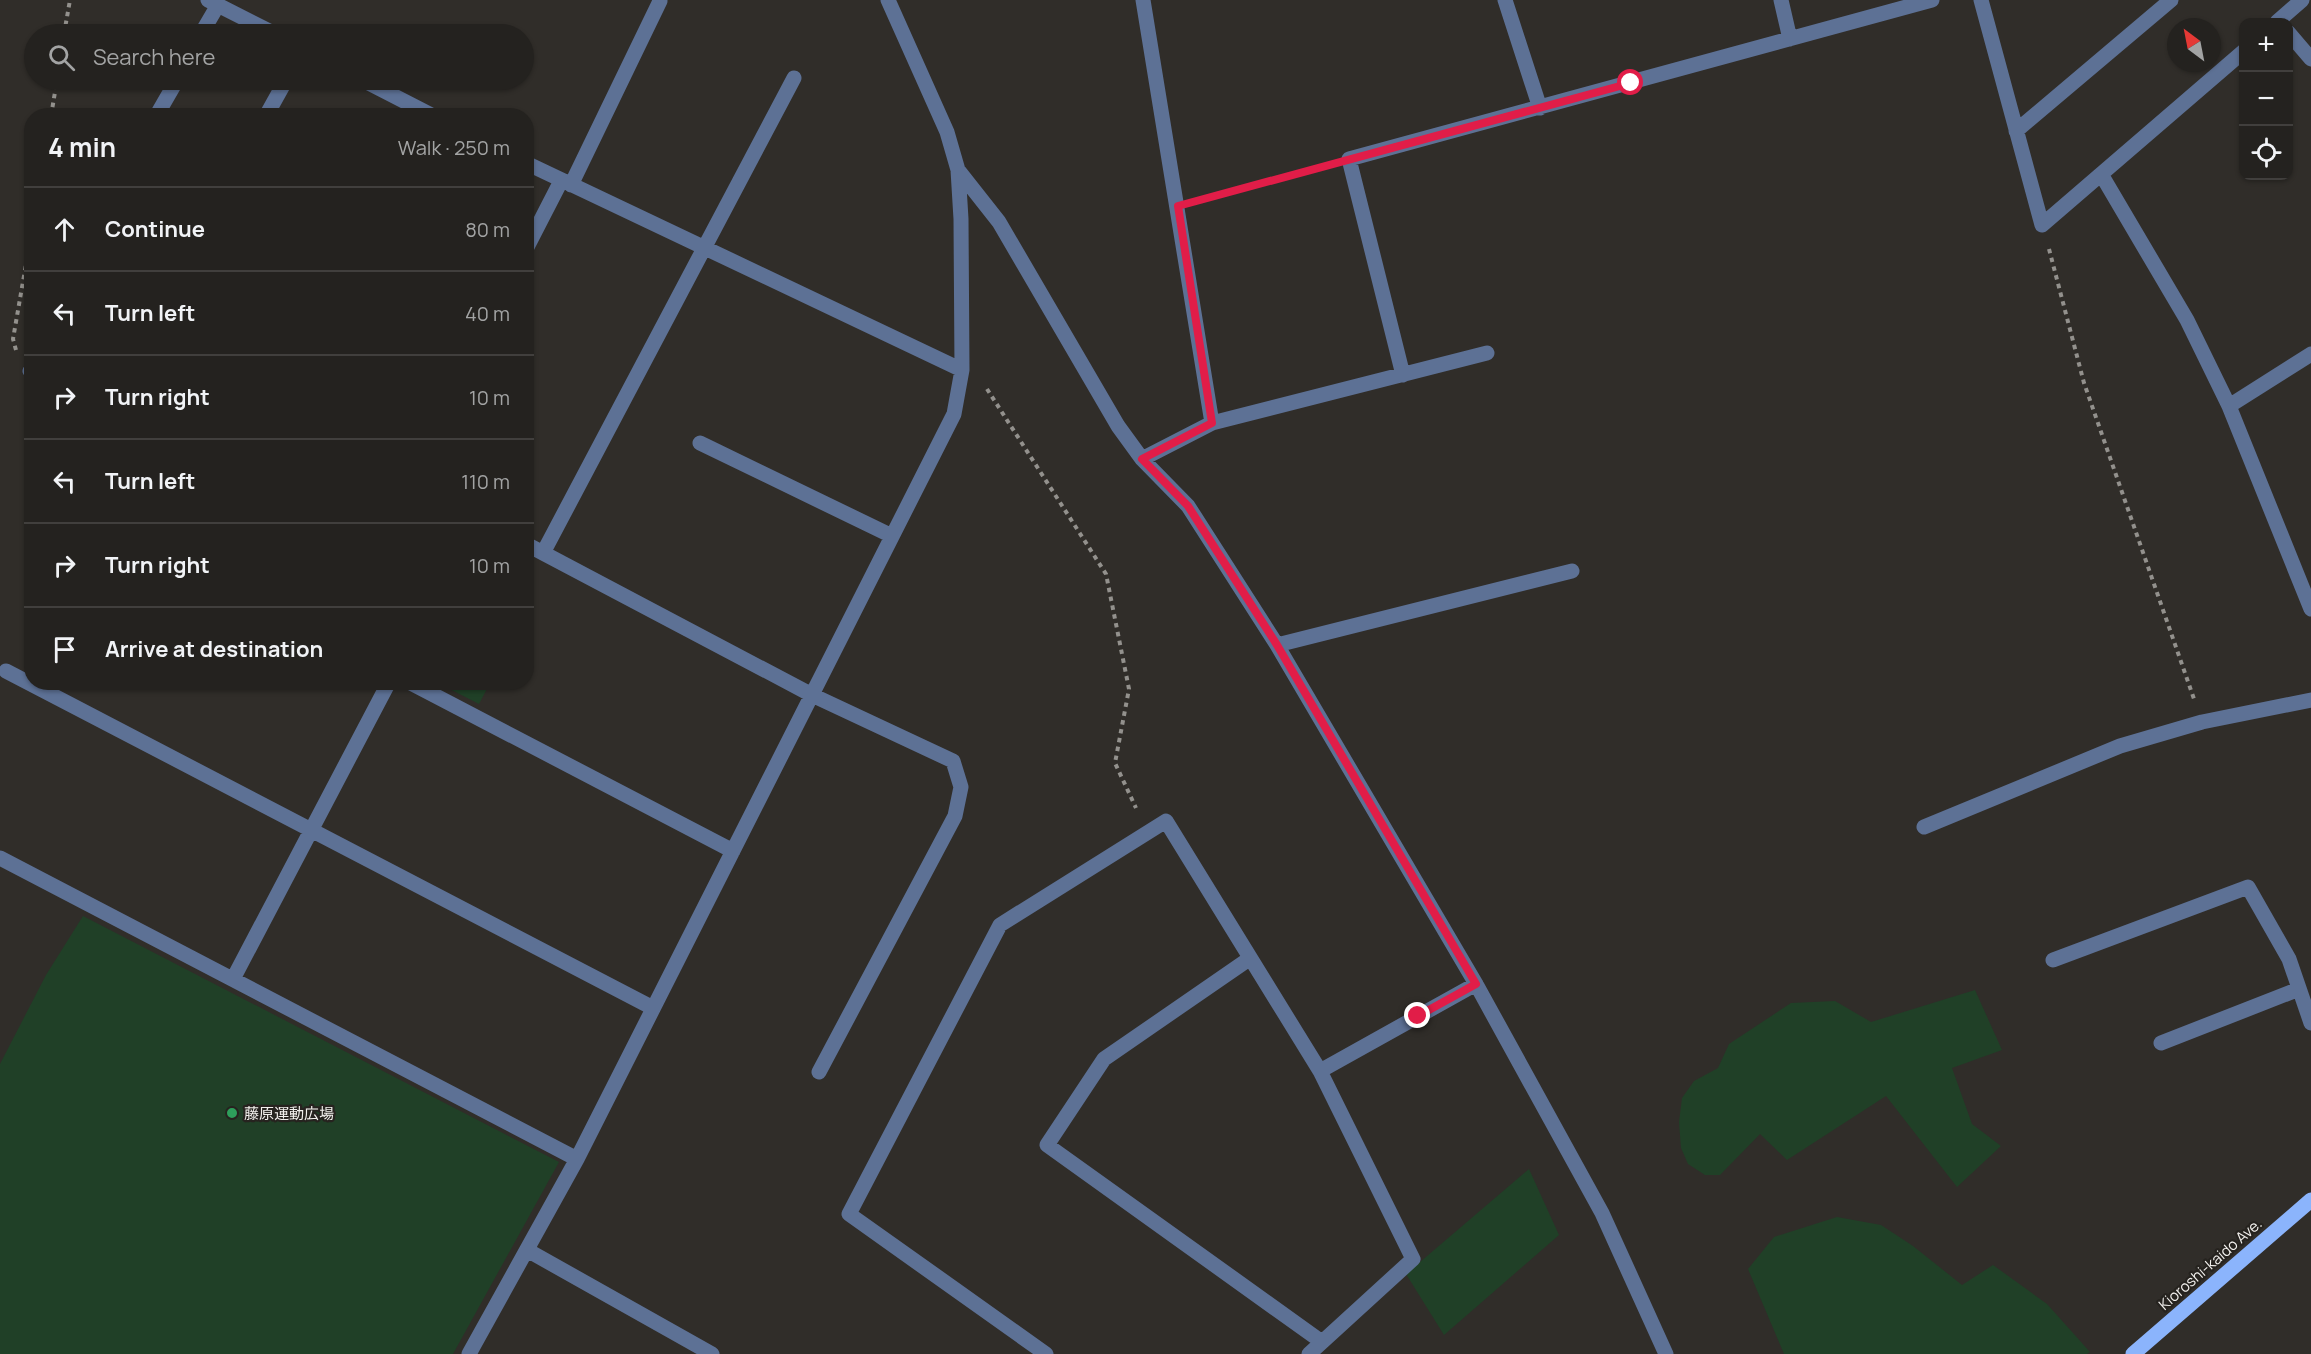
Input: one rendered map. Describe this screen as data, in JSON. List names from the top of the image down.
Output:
{
  "streets": {
    "main road": ["Kioroshi-kaido Ave."]
  },
  "places": ["藤原運動広場"],
  "north": "top left",
  "page": {
    "map_buttons": ["+", "−"],
    "search": "Search here",
    "heading": ["4 min", "Walk · 250 m"],
    "list": [
      ["Continue", "80 m"],
      ["Turn left", "40 m"],
      ["Turn right", "10 m"],
      ["Turn left", "110 m"],
      ["Turn right", "10 m"],
      "Arrive at destination"
    ]
  }
}
